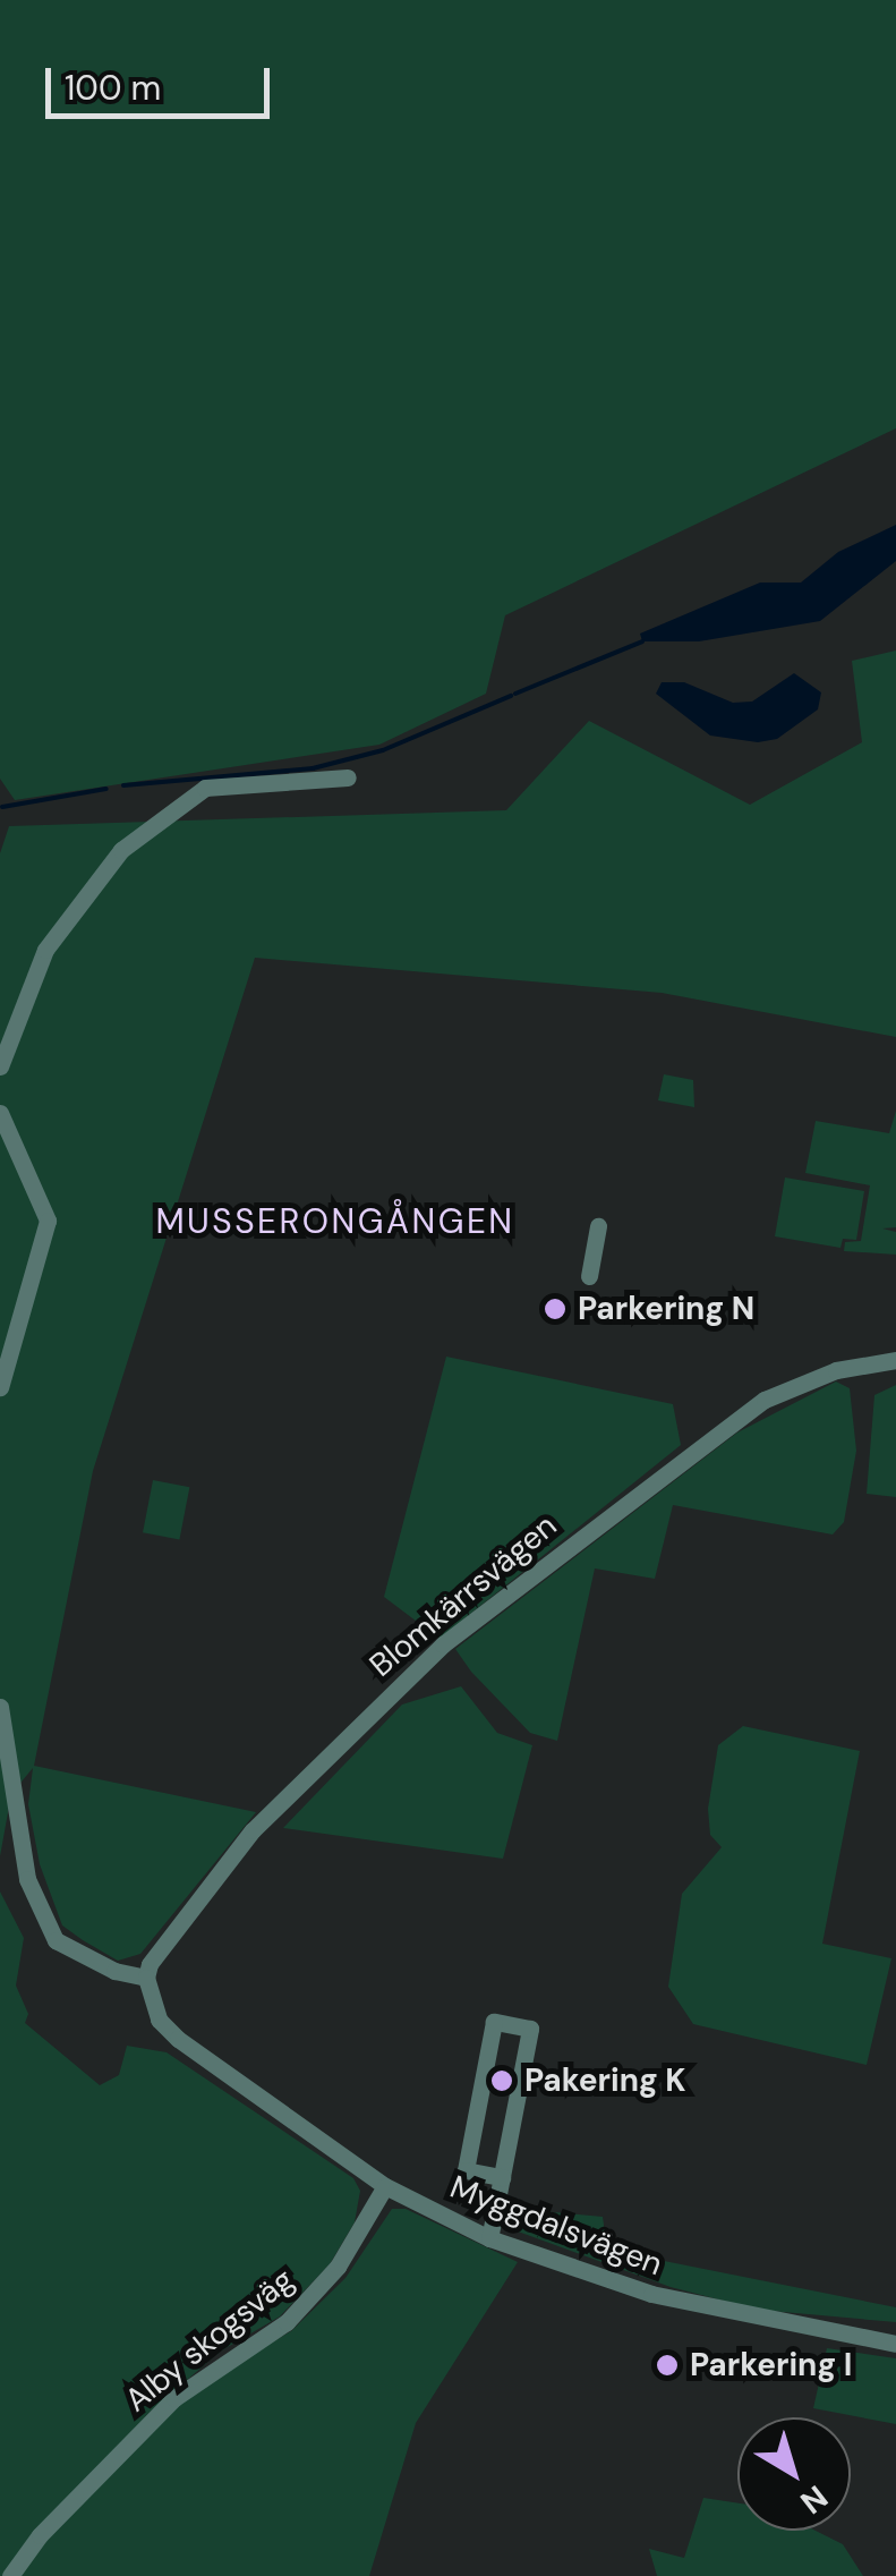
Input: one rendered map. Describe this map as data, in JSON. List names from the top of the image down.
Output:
{
  "streets": {
    "street": ["Blomkärrsvägen", "Myggdalsvägen", "Alby skogsväg"]
  },
  "crossings": [
    ["Blomkärrsvägen", "Myggdalsvägen"],
    ["Myggdalsvägen", "Alby skogsväg"]
  ],
  "districts": ["MUSSERONGÅNGEN"],
  "places": ["Parkering N", "Pakering K", "Parkering I"],
  "scale_bar": "100 m",
  "north": "bottom right"
}
